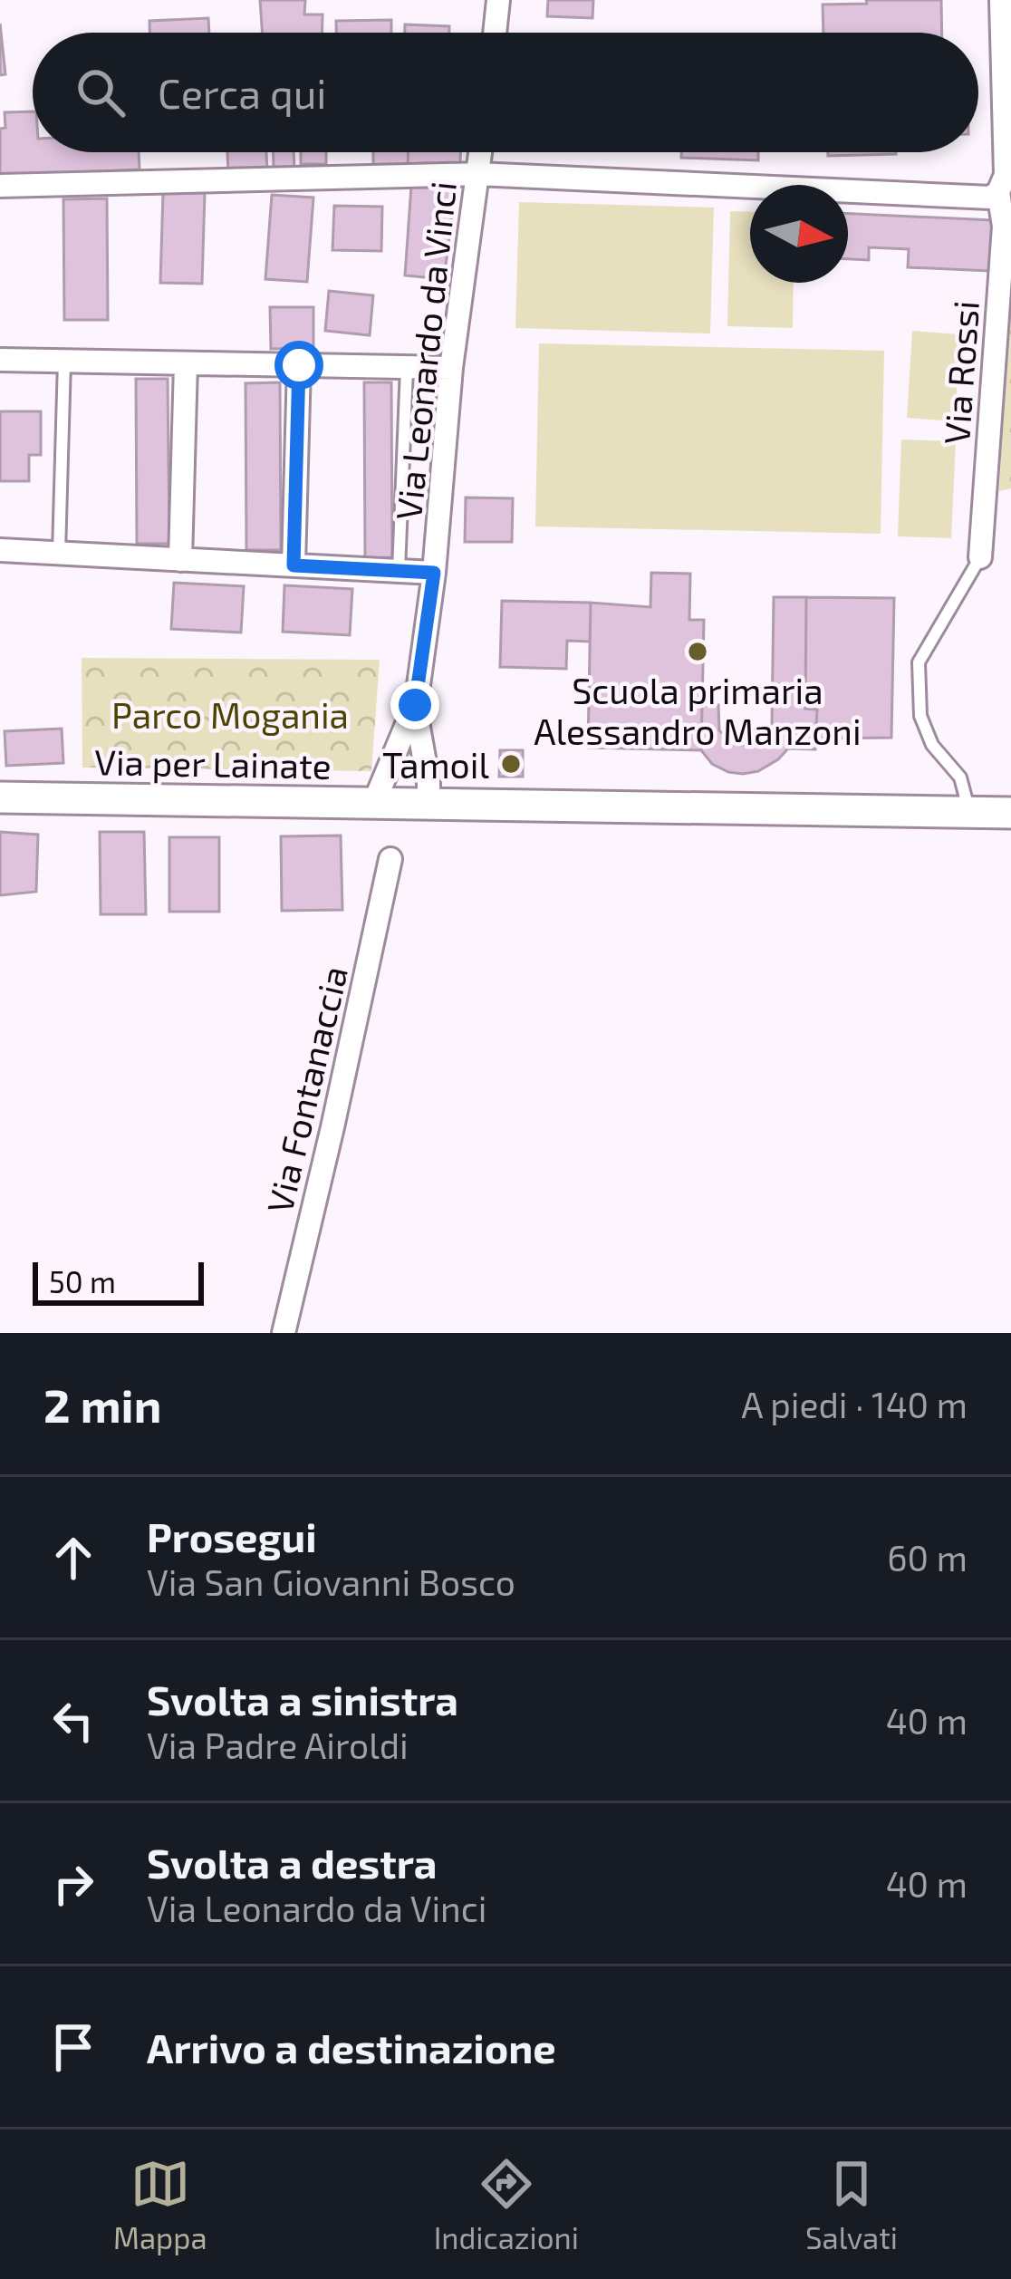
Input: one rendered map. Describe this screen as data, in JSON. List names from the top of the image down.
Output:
{
  "streets": {
    "street": [
      "Via Leonardo da Vinci",
      "Via Rossi",
      "Via per Lainate",
      "Via Fontanaccia"
    ]
  },
  "parks": ["Parco Mogania"],
  "places": ["Scuola primaria Alessandro Manzoni", "Tamoil"],
  "scale_bar": "50 m",
  "north": "right",
  "page": {
    "search": "Cerca qui",
    "scale": "50 m",
    "heading": ["2 min", "A piedi · 140 m"],
    "list": [
      ["Prosegui", "Via San Giovanni Bosco", "60 m"],
      ["Svolta a sinistra", "Via Padre Airoldi", "40 m"],
      ["Svolta a destra", "Via Leonardo da Vinci", "40 m"],
      "Arrivo a destinazione"
    ],
    "nav": ["Mappa", "Indicazioni", "Salvati"]
  }
}
